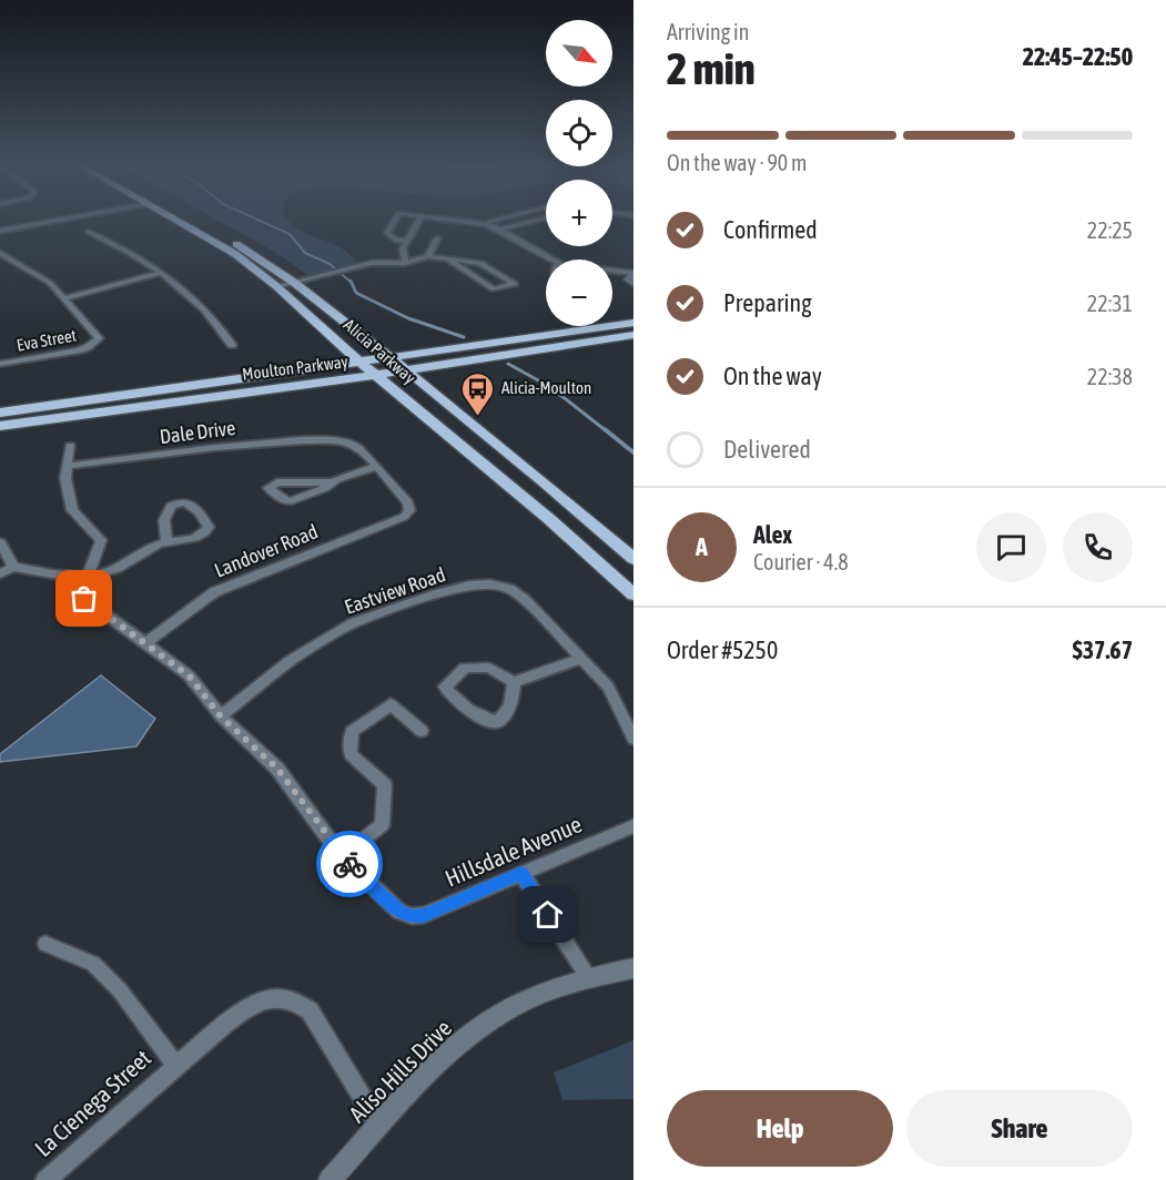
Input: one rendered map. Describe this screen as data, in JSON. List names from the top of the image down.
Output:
{
  "streets": {
    "main road": ["Alicia Parkway", "Moulton Parkway"],
    "street": [
      "Eva Street",
      "Dale Drive",
      "Landover Road",
      "Eastview Road",
      "Hillsdale Avenue",
      "Aliso Hills Drive",
      "La Cienega Street"
    ]
  },
  "crossings": [
    ["Alicia Parkway", "Moulton Parkway"],
    ["Dale Drive", "Landover Road"],
    ["Aliso Hills Drive", "La Cienega Street"]
  ],
  "places": {
    "bus stop": ["Alicia-Moulton"]
  },
  "north": "bottom right",
  "page": {
    "heading": ["2 min", "Arriving in", "22:45–22:50"],
    "panel": [
      "Alex",
      "Courier · 4.8",
      "Order #5250",
      "$37.67"
    ],
    "map_buttons": ["+", "−"],
    "bar": "On the way · 90 m",
    "list": [
      ["Confirmed", "22:25"],
      ["Preparing", "22:31"],
      ["On the way", "22:38"],
      "Delivered"
    ],
    "round": "A",
    "buttons": ["Help", "Share"]
  }
}
